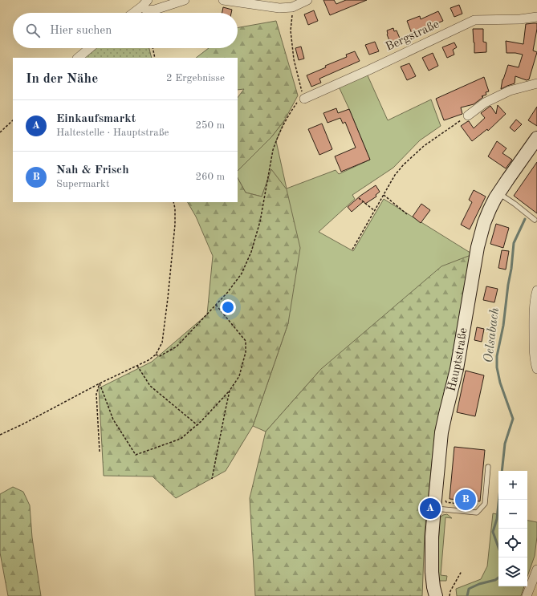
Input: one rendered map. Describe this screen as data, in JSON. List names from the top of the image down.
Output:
{
  "streets": {
    "main road": ["Hauptstraße"],
    "street": ["Bergstraße"]
  },
  "water": ["Oelsabach"],
  "page": {
    "search": "Hier suchen",
    "heading": ["In der Nähe", "2 Ergebnisse"],
    "list": [
      {
        "mark": "A",
        "name": "Einkaufsmarkt",
        "note": "Haltestelle · Hauptstraße",
        "value": "250 m"
      },
      {
        "mark": "B",
        "name": "Nah & Frisch",
        "note": "Supermarkt",
        "value": "260 m"
      }
    ],
    "map_buttons": ["+", "−"],
    "pins": ["B", "A"]
  }
}
